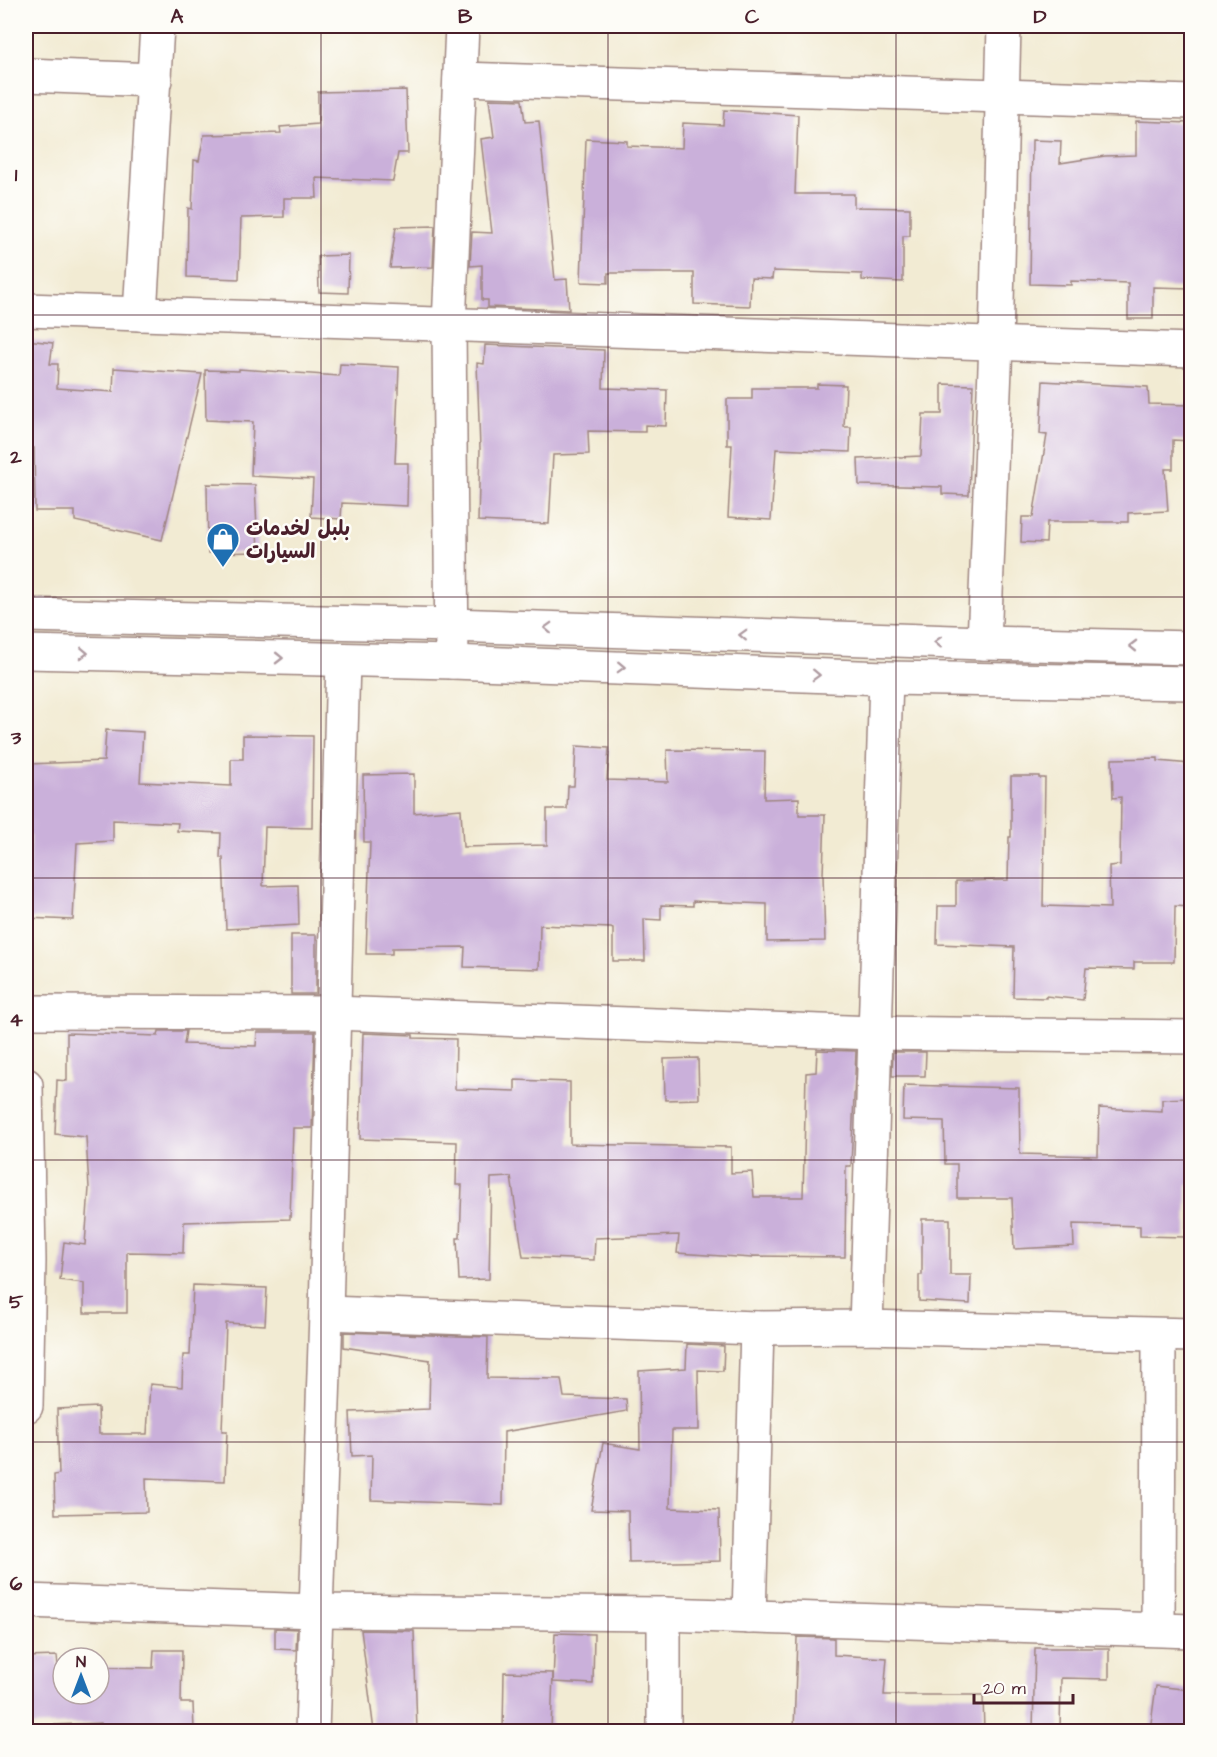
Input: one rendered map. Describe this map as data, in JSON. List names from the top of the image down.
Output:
{
  "places": {
    "shop": ["بلبل لخدمات السيارات"]
  },
  "scale_bar": "20 m",
  "north": "top",
  "grid": {
    "columns": [
      "A",
      "B",
      "C",
      "D"
    ],
    "rows": [
      "1",
      "2",
      "3",
      "4",
      "5",
      "6"
    ]
  }
}
